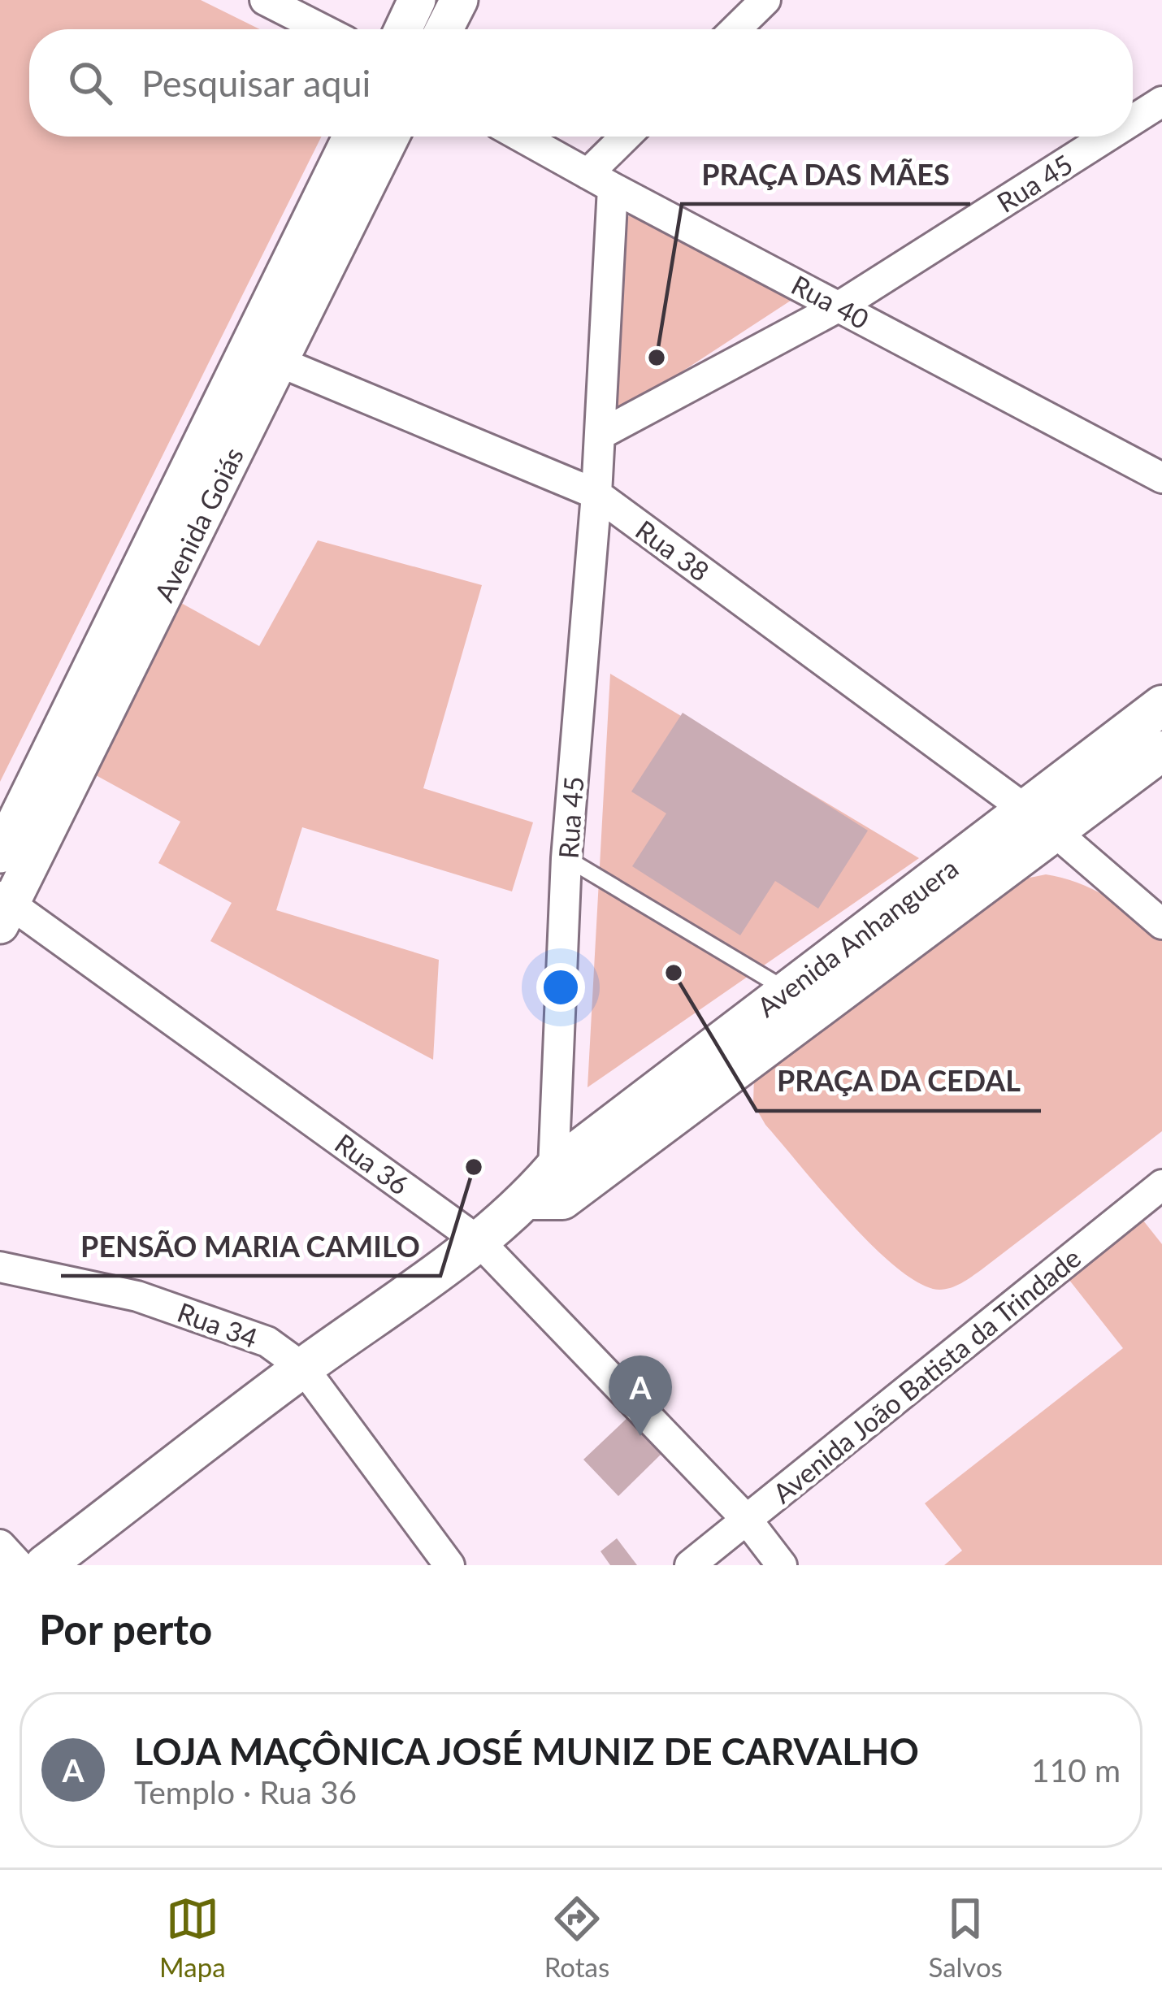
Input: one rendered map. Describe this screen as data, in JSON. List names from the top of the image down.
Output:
{
  "streets": {
    "main road": ["Avenida Anhanguera"],
    "street": [
      "Rua 45",
      "Rua 40",
      "Avenida Goiás",
      "Rua 38",
      "Rua 36",
      "Rua 34",
      "Avenida João Batista da Trindade"
    ]
  },
  "crossings": [
    ["Rua 45", "Rua 40"],
    ["Rua 45", "Rua 38"],
    ["Rua 45", "Avenida Anhanguera"],
    ["Avenida Goiás", "Rua 38"],
    ["Avenida Goiás", "Rua 36"],
    ["Rua 38", "Avenida Anhanguera"],
    ["Rua 36", "Avenida João Batista da Trindade"]
  ],
  "places": ["PRAÇA DAS MÃES", "PRAÇA DA CEDAL", "PENSÃO MARIA CAMILO"],
  "page": {
    "search": "Pesquisar aqui",
    "pins": "A",
    "heading": "Por perto",
    "list": [
      {
        "mark": "A",
        "name": "LOJA MAÇÔNICA JOSÉ MUNIZ DE CARVALHO",
        "note": "Templo · Rua 36",
        "value": "110 m"
      }
    ],
    "nav": ["Mapa", "Rotas", "Salvos"]
  }
}
